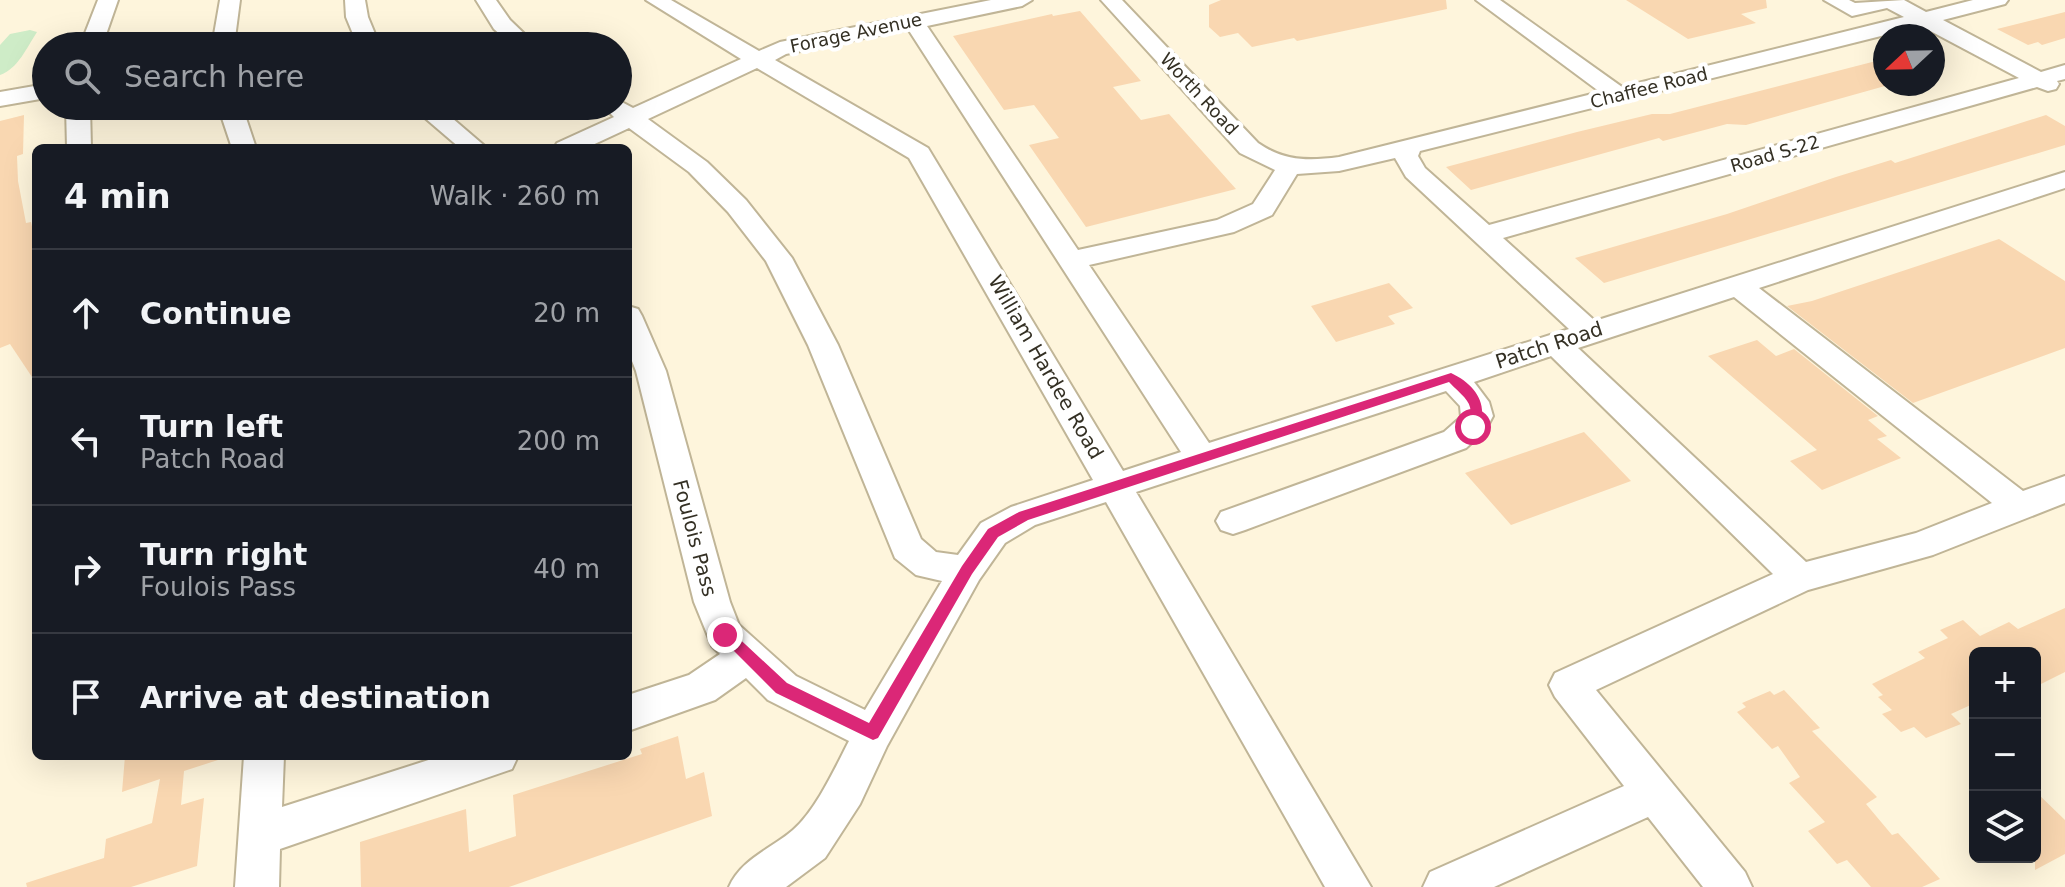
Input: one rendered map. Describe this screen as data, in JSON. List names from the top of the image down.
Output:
{
  "streets": {
    "street": [
      "Forage Avenue",
      "Chaffee Road",
      "Worth Road",
      "Road S-22",
      "Patch Road",
      "William Hardee Road",
      "Foulois Pass"
    ]
  },
  "crossings": [
    ["Forage Avenue", "William Hardee Road"],
    ["Chaffee Road", "Worth Road"],
    ["Patch Road", "William Hardee Road"],
    ["Patch Road", "Foulois Pass"]
  ],
  "north": "left",
  "page": {
    "search": "Search here",
    "heading": ["4 min", "Walk · 260 m"],
    "list": [
      ["Continue", "20 m"],
      ["Turn left", "Patch Road", "200 m"],
      ["Turn right", "Foulois Pass", "40 m"],
      "Arrive at destination"
    ],
    "map_buttons": ["+", "−"]
  }
}
